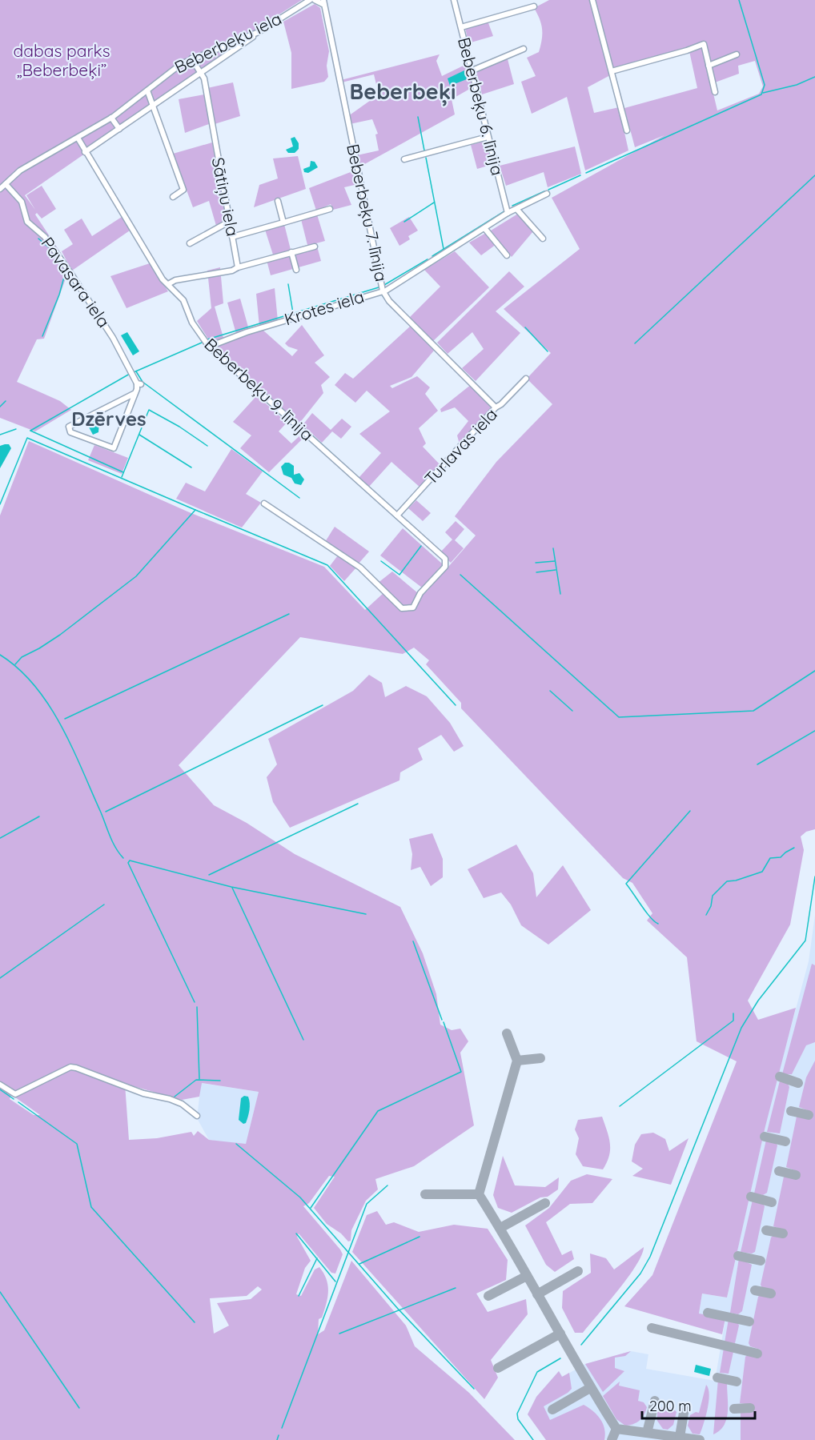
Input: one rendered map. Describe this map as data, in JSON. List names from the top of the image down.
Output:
{
  "streets": {
    "street": [
      "Beberbeķu iela",
      "Beberbeķu 6. līnija",
      "Sātiņu iela",
      "Beberbeķu 7. līnija",
      "Pavasara iela",
      "Krotes iela",
      "Beberbeķu 9. līnija",
      "Turlavas iela"
    ]
  },
  "crossings": [
    ["Beberbeķu iela", "Sātiņu iela"],
    ["Beberbeķu iela", "Pavasara iela"],
    ["Beberbeķu iela", "Beberbeķu 9. līnija"],
    ["Beberbeķu 6. līnija", "Krotes iela"],
    ["Beberbeķu 7. līnija", "Krotes iela"],
    ["Beberbeķu 7. līnija", "Turlavas iela"],
    ["Krotes iela", "Beberbeķu 9. līnija"],
    ["Beberbeķu 9. līnija", "Turlavas iela"]
  ],
  "districts": ["Beberbeķi", "Dzērves"],
  "parks": ["dabas parks „Beberbeķi”"],
  "scale_bar": "200 m"
}
